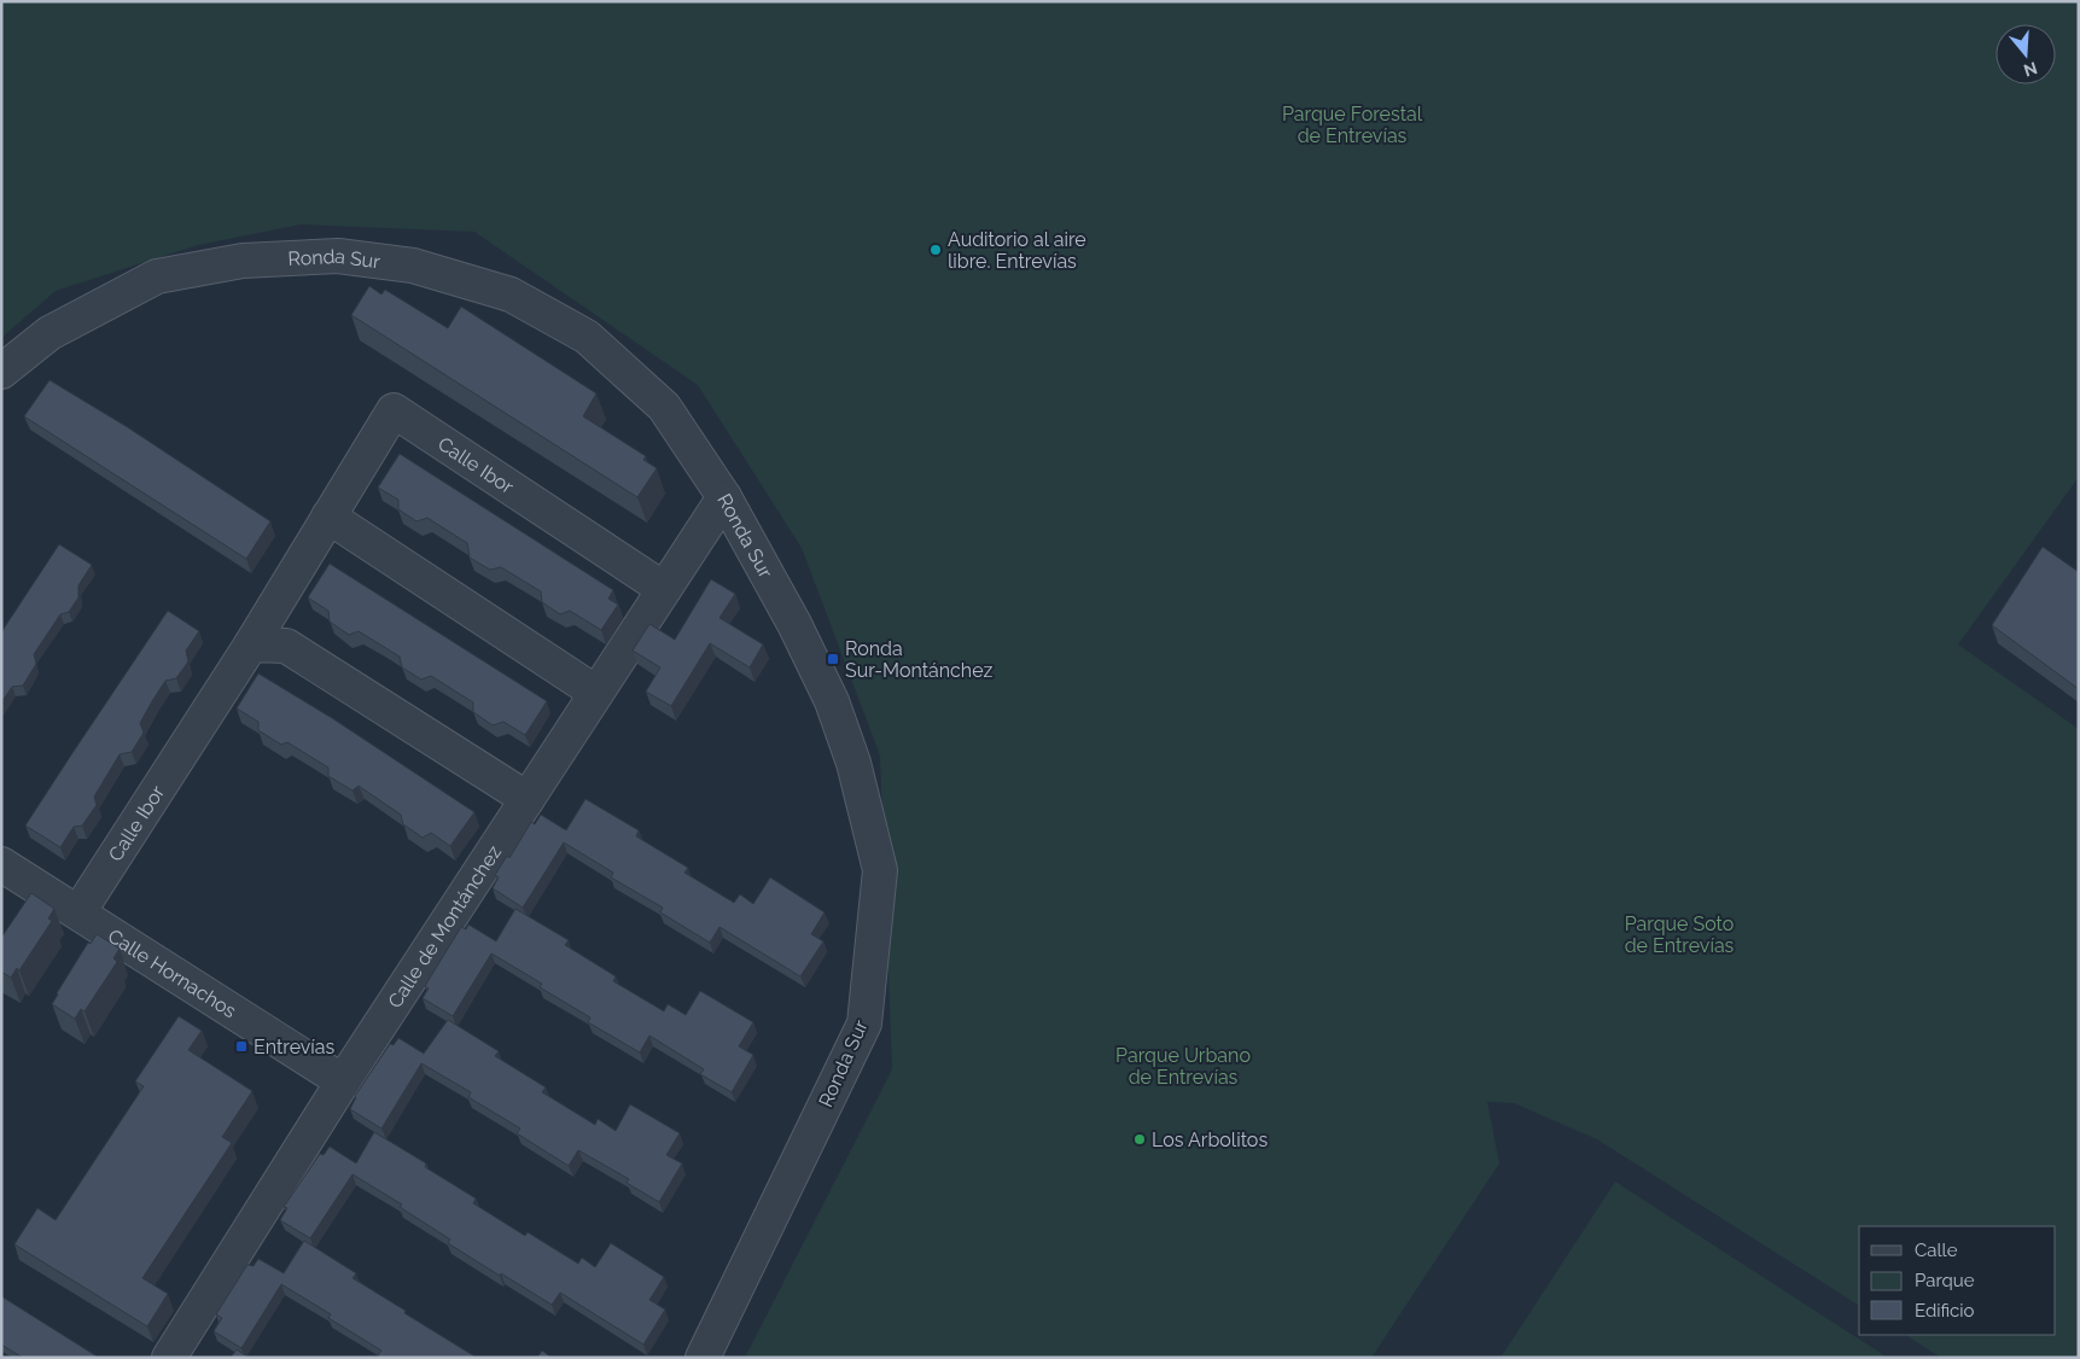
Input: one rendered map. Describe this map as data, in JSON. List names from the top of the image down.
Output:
{
  "streets": {
    "street": [
      "Ronda Sur",
      "Calle Ibor",
      "Calle de Montánchez",
      "Calle Hornachos"
    ]
  },
  "crossings": [
    ["Ronda Sur", "Calle de Montánchez"],
    ["Calle Ibor", "Calle de Montánchez"],
    ["Calle Ibor", "Calle Hornachos"],
    ["Calle de Montánchez", "Calle Hornachos"]
  ],
  "parks": ["Parque Forestal de Entrevías", "Parque Soto de Entrevías", "Parque Urbano de Entrevías"],
  "places": {
    "other": ["Auditorio al aire libre. Entrevías", "Los Arbolitos"],
    "transit": ["Ronda Sur-Montánchez", "Entrevías"]
  },
  "legend": ["Calle", "Parque", "Edificio"],
  "north": "bottom"
}
